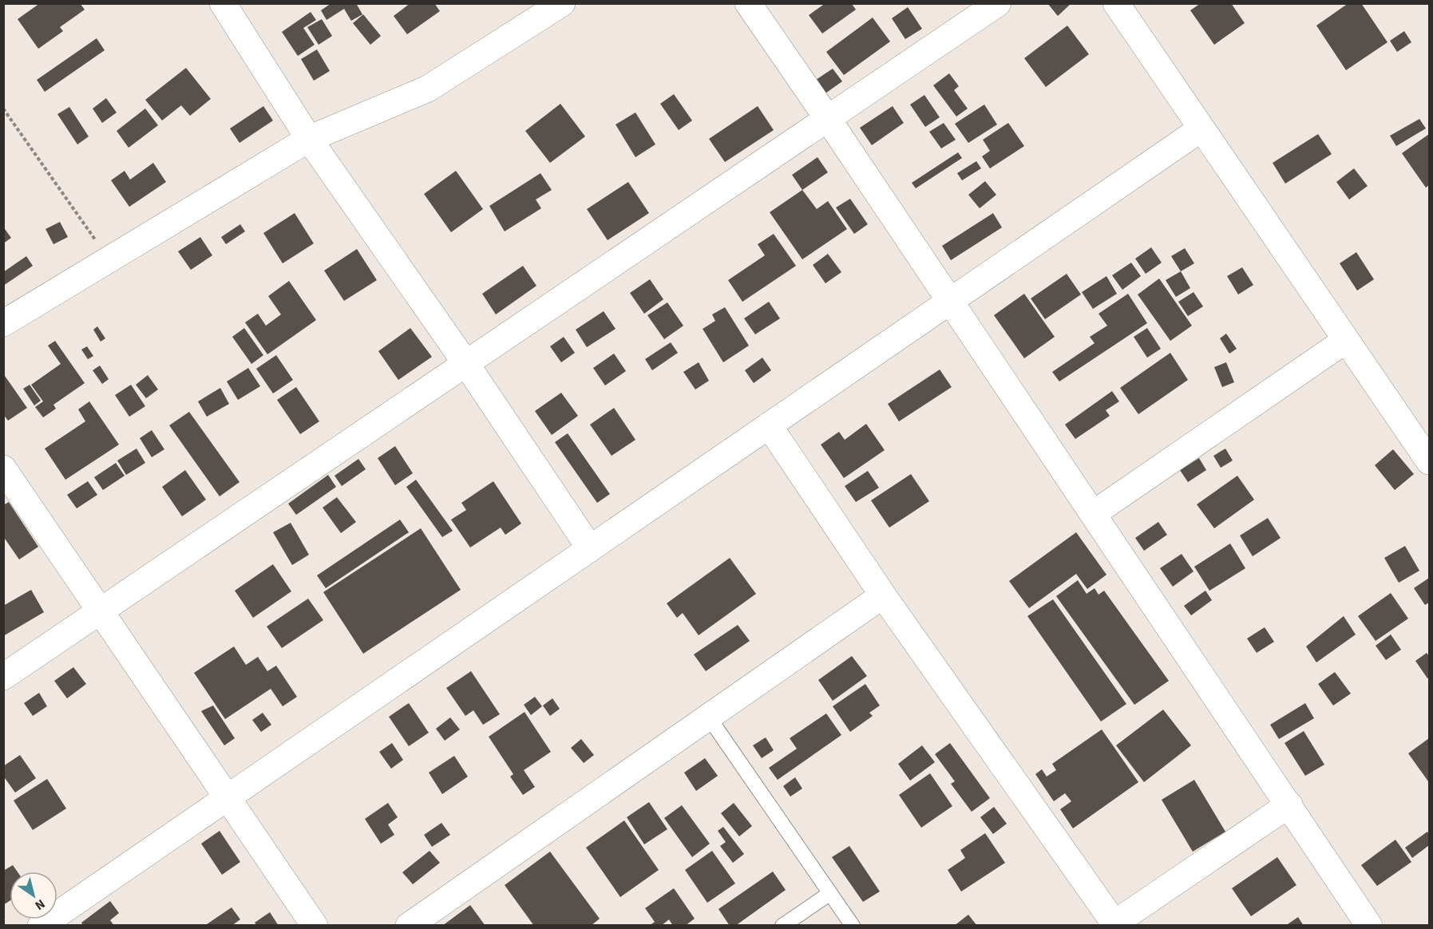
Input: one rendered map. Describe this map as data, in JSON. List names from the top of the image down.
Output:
{
  "north": "bottom right"
}
